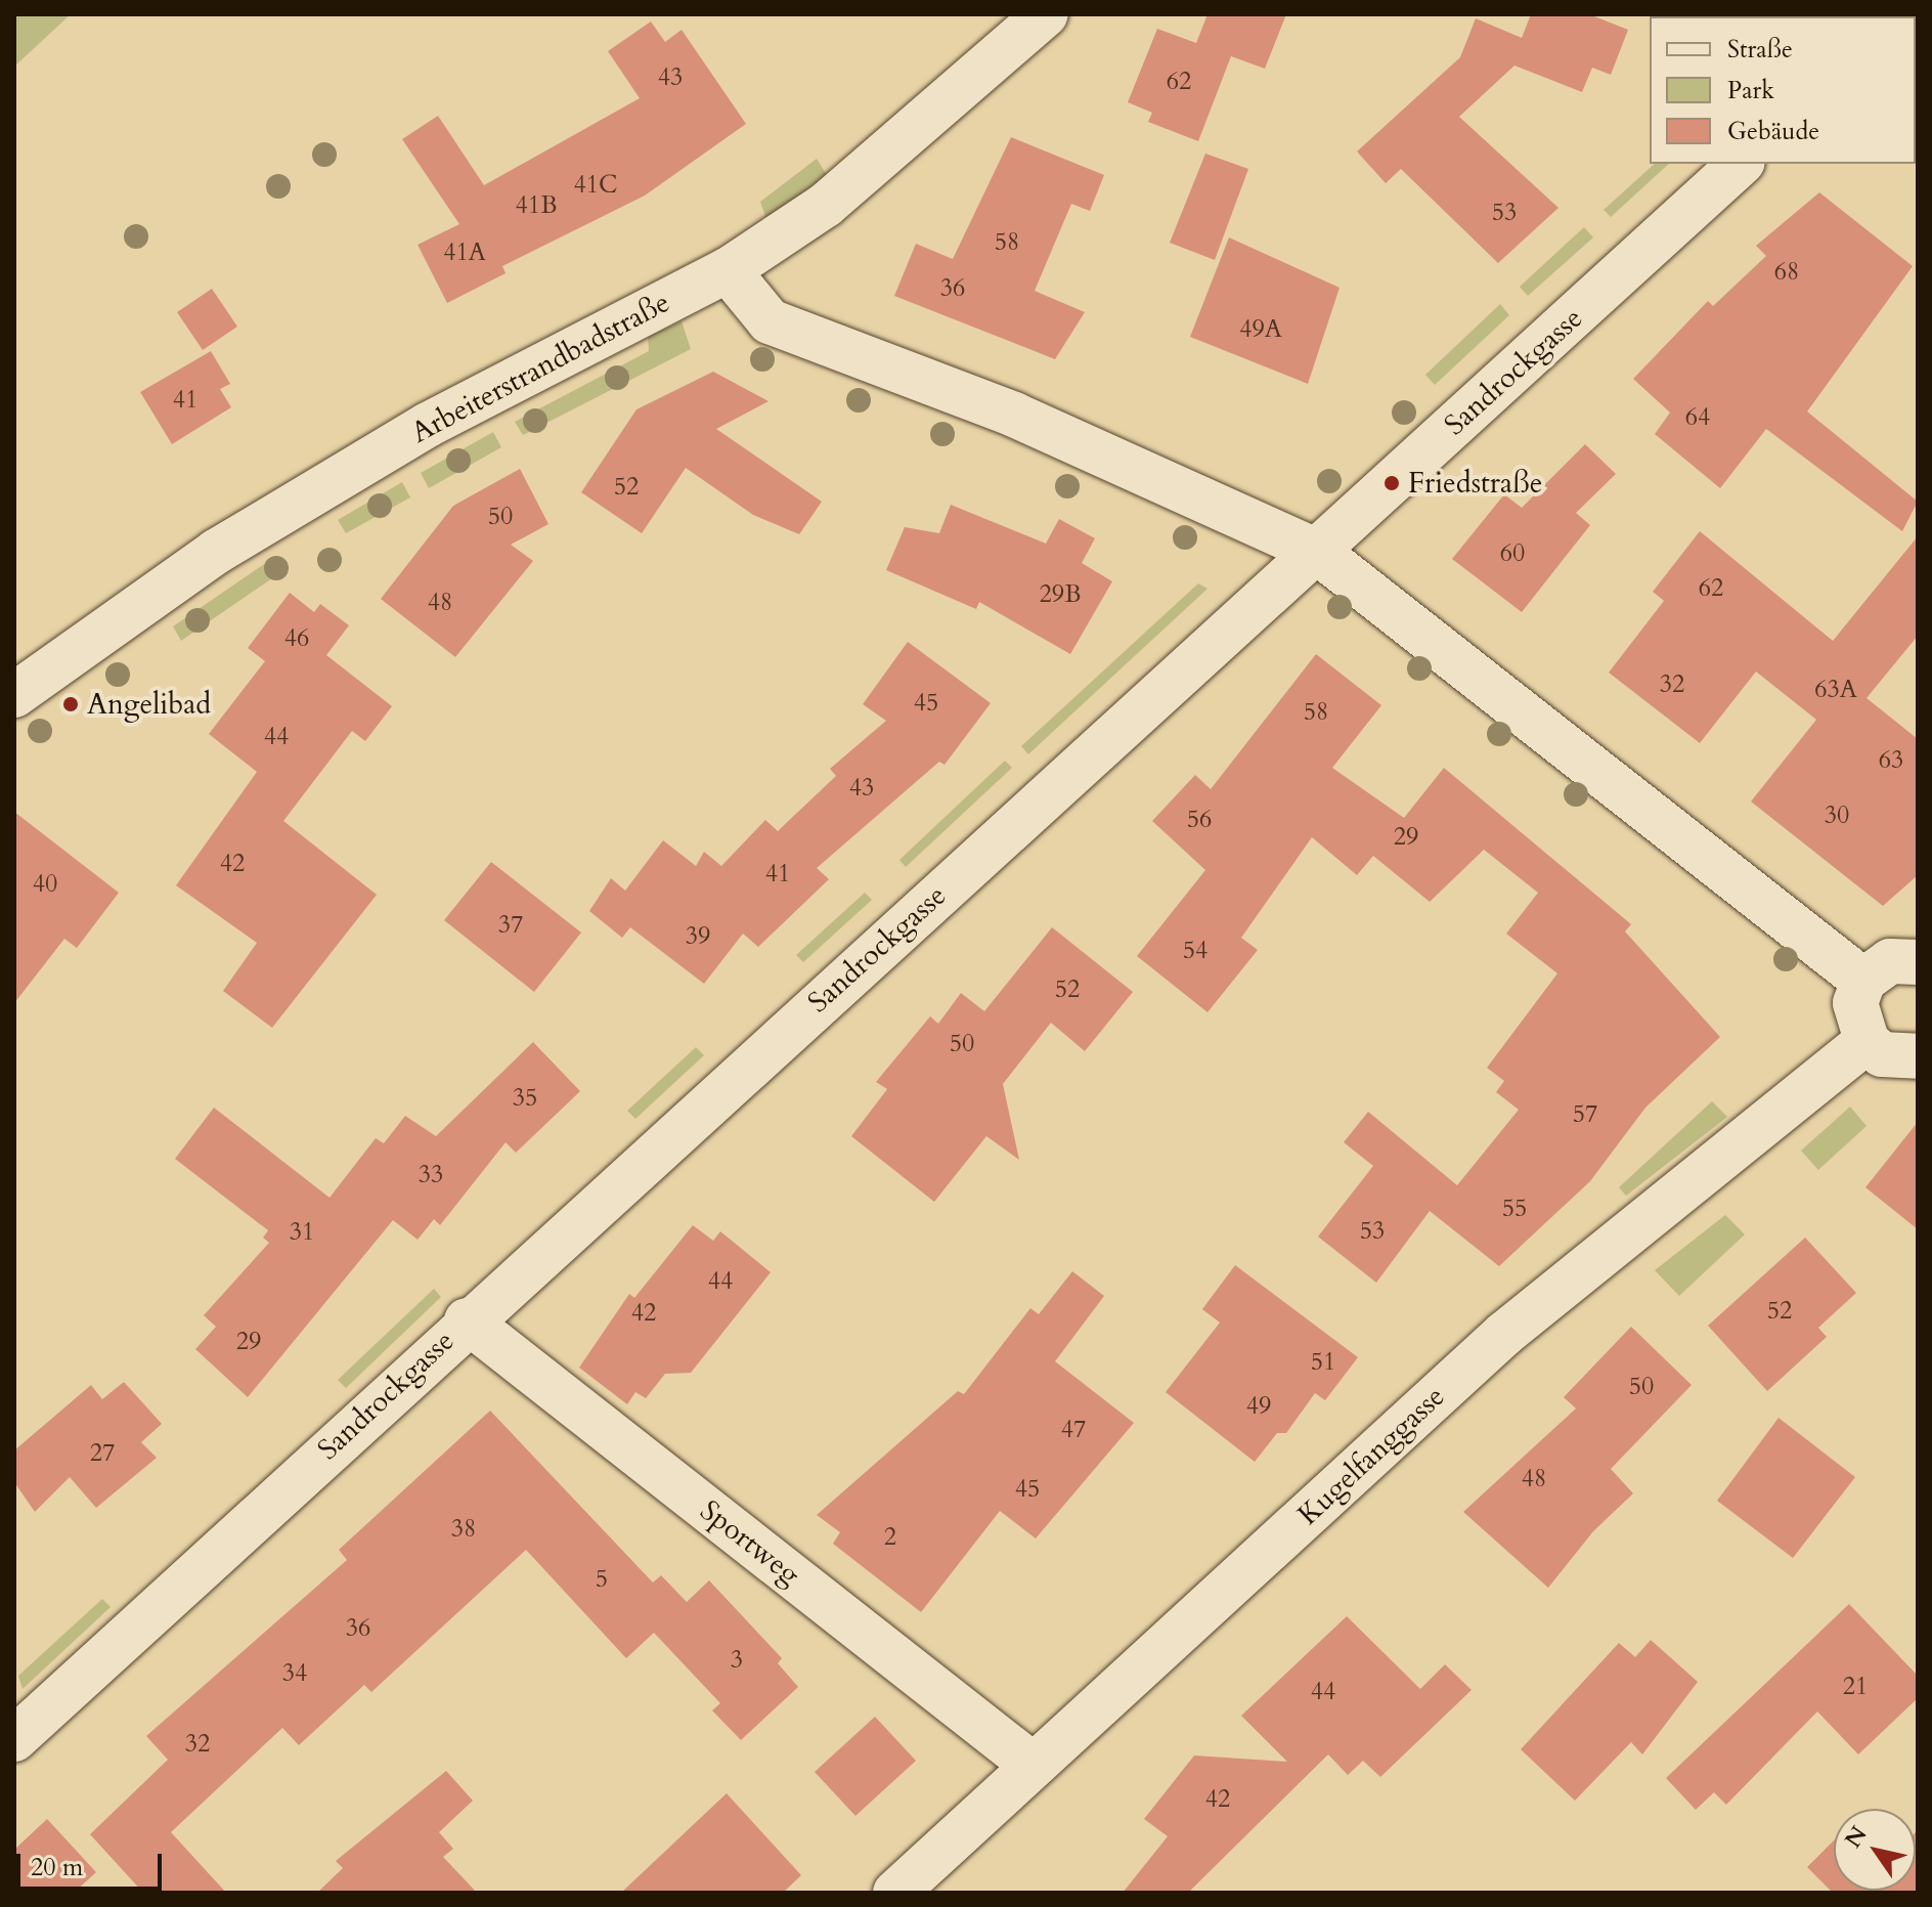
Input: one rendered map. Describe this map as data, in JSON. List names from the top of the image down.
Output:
{
  "streets": {
    "street": [
      "Arbeiterstrandbadstraße",
      "Sandrockgasse",
      "Kugelfanggasse",
      "Sportweg"
    ]
  },
  "crossings": [
    ["Sandrockgasse", "Sportweg"],
    ["Kugelfanggasse", "Sportweg"]
  ],
  "places": ["Friedstraße", "Angelibad"],
  "house_numbers": [
    "43",
    "62",
    "41C",
    "41B",
    "53",
    "58",
    "41A",
    "68",
    "36",
    "49A",
    "41",
    "64",
    "52",
    "50",
    "60",
    "62",
    "29B",
    "48",
    "46",
    "32",
    "63A",
    "45",
    "58",
    "44",
    "63",
    "43",
    "30",
    "56",
    "29",
    "42",
    "41",
    "40",
    "37",
    "39",
    "54",
    "52",
    "50",
    "35",
    "57",
    "33",
    "55",
    "53",
    "31",
    "44",
    "52",
    "42",
    "29",
    "51",
    "50",
    "49",
    "47",
    "27",
    "48",
    "45",
    "38",
    "2",
    "5",
    "36",
    "3",
    "34",
    "21",
    "44",
    "32",
    "42"
  ],
  "legend": ["Straße", "Park", "Gebäude"],
  "scale_bar": "20 m",
  "north": "top left"
}
